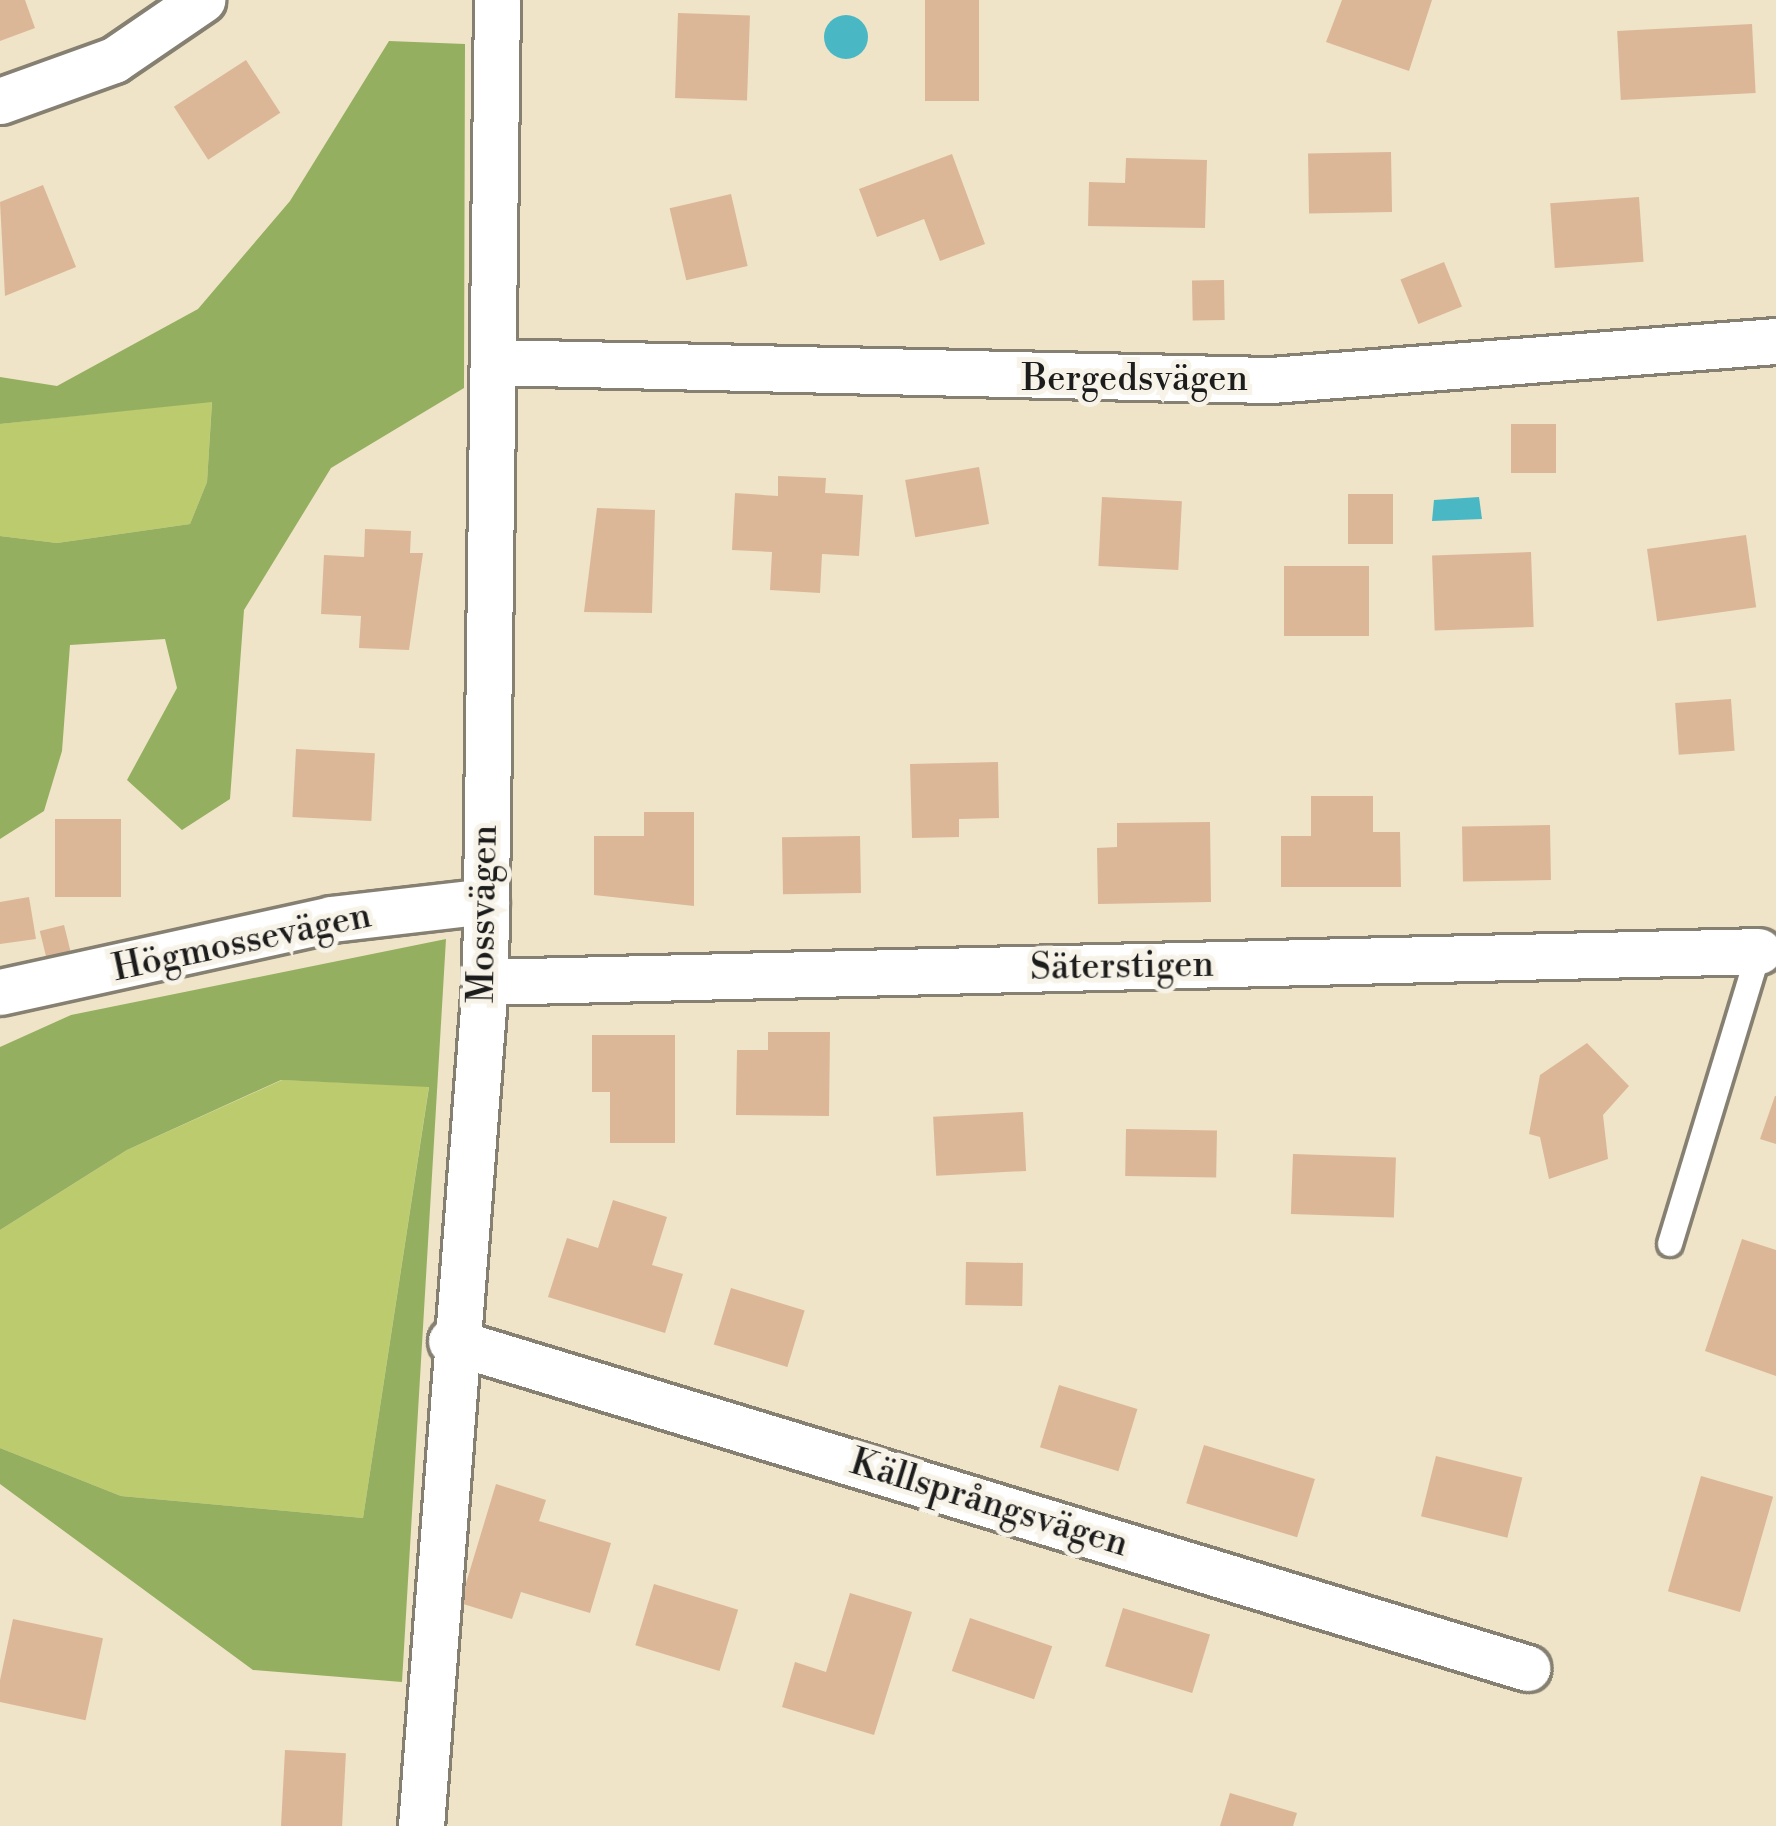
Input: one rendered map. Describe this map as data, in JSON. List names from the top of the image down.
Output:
{
  "streets": {
    "street": [
      "Bergedsvägen",
      "Mossvägen",
      "Högmossevägen",
      "Säterstigen",
      "Källsprångsvägen"
    ]
  },
  "crossings": [
    ["Bergedsvägen", "Mossvägen"],
    ["Mossvägen", "Högmossevägen"],
    ["Mossvägen", "Säterstigen"],
    ["Mossvägen", "Källsprångsvägen"]
  ]
}
